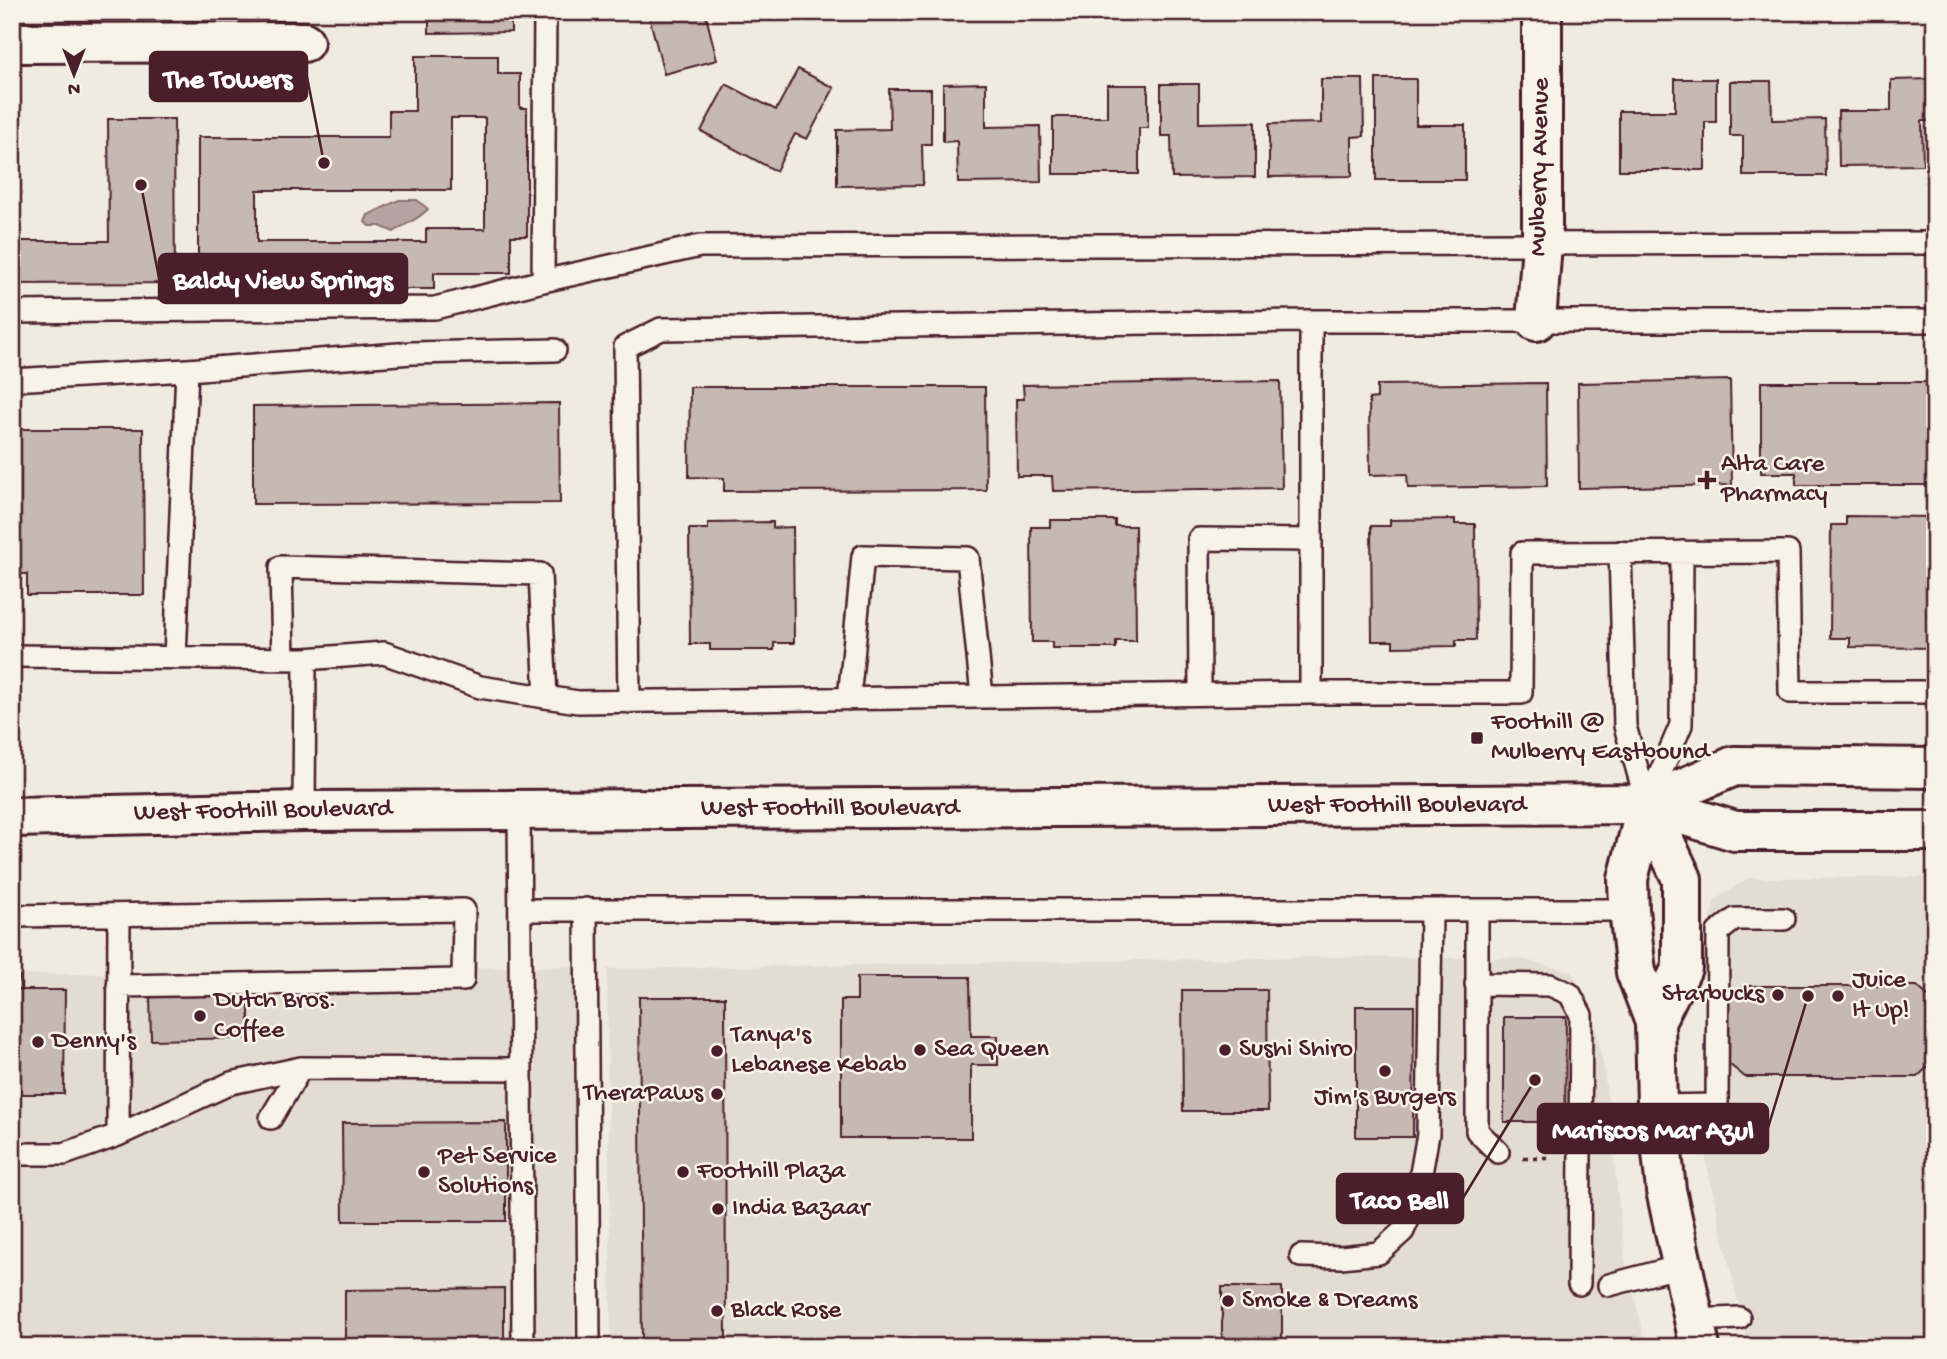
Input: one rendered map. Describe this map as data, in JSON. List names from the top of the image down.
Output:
{
  "streets": {
    "main road": ["Mulberry Avenue", "West Foothill Boulevard"]
  },
  "places": {
    "other": [
      "The Towers",
      "Baldy View Springs",
      "Starbucks",
      "Mariscos Mar Azul",
      "Juice It Up!",
      "Dutch Bros. Coffee",
      "Denny's",
      "Sea Queen",
      "Sushi Shiro",
      "Tanya's Lebanese Kebab",
      "Jim's Burgers",
      "Taco Bell",
      "TheraPaws",
      "Pet Service Solutions",
      "Foothill Plaza",
      "India Bazaar",
      "Smoke & Dreams",
      "Black Rose"
    ],
    "health": ["Alta Care Pharmacy"],
    "transit": ["Foothill @ Mulberry Eastbound"]
  },
  "north": "bottom"
}
